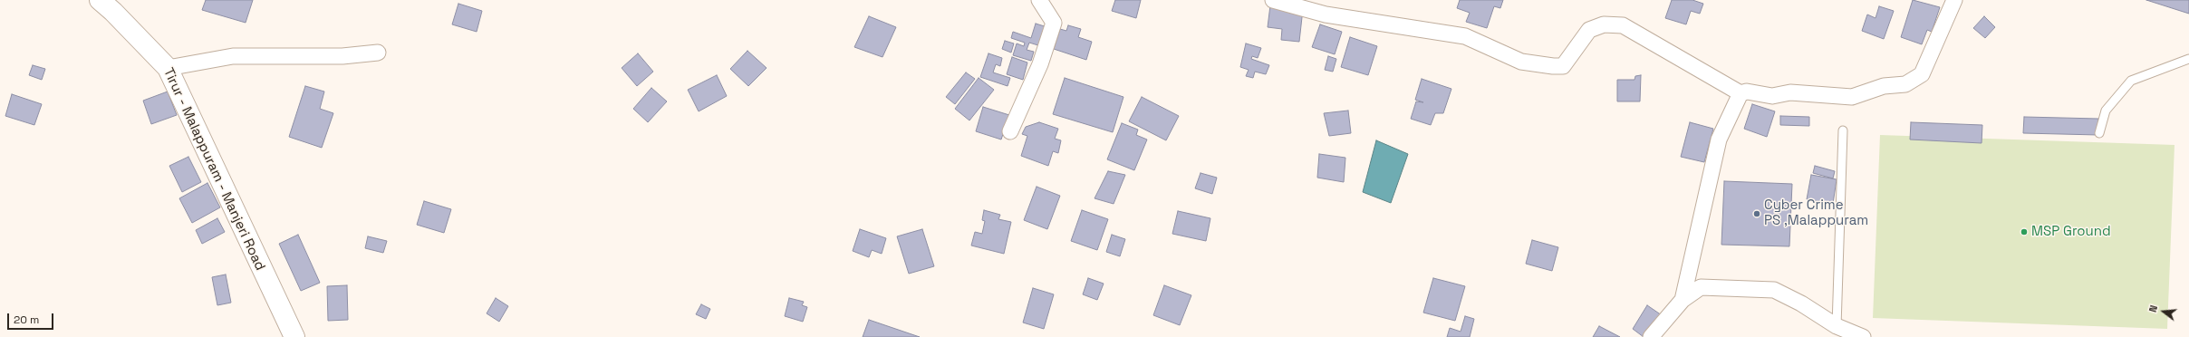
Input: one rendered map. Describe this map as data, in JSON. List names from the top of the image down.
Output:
{
  "streets": {
    "main road": ["Tirur - Malappuram - Manjeri Road"]
  },
  "places": ["Cyber Crime PS ,Malappuram", "MSP Ground"],
  "scale_bar": "20 m",
  "north": "left"
}
